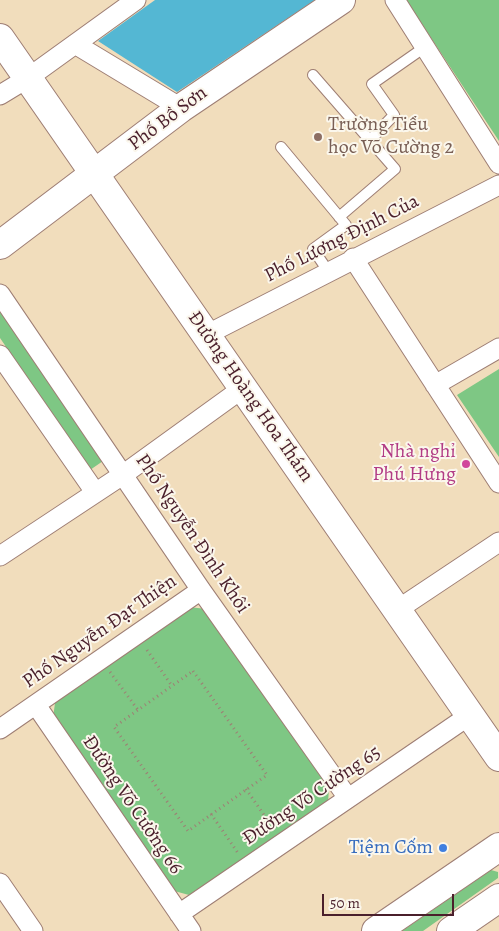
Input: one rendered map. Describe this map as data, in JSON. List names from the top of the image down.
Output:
{
  "streets": {
    "street": [
      "Phố Bồ Sơn",
      "Phố Lương Định Của",
      "Đường Hoàng Hoa Thám",
      "Phố Nguyễn Đình Khôi",
      "Phố Nguyễn Đạt Thiện",
      "Đường Võ Cường 65",
      "Đường Võ Cường 66"
    ]
  },
  "crossings": [
    ["Phố Bồ Sơn", "Đường Hoàng Hoa Thám"],
    ["Phố Lương Định Của", "Đường Hoàng Hoa Thám"],
    ["Đường Hoàng Hoa Thám", "Đường Võ Cường 65"],
    ["Phố Nguyễn Đình Khôi", "Phố Nguyễn Đạt Thiện"],
    ["Phố Nguyễn Đình Khôi", "Đường Võ Cường 65"],
    ["Phố Nguyễn Đạt Thiện", "Đường Võ Cường 66"],
    ["Đường Võ Cường 65", "Đường Võ Cường 66"]
  ],
  "places": ["Trường Tiểu học Võ Cường 2", "Nhà nghỉ Phú Hưng", "Tiệm Cốm"],
  "scale_bar": "50 m"
}
